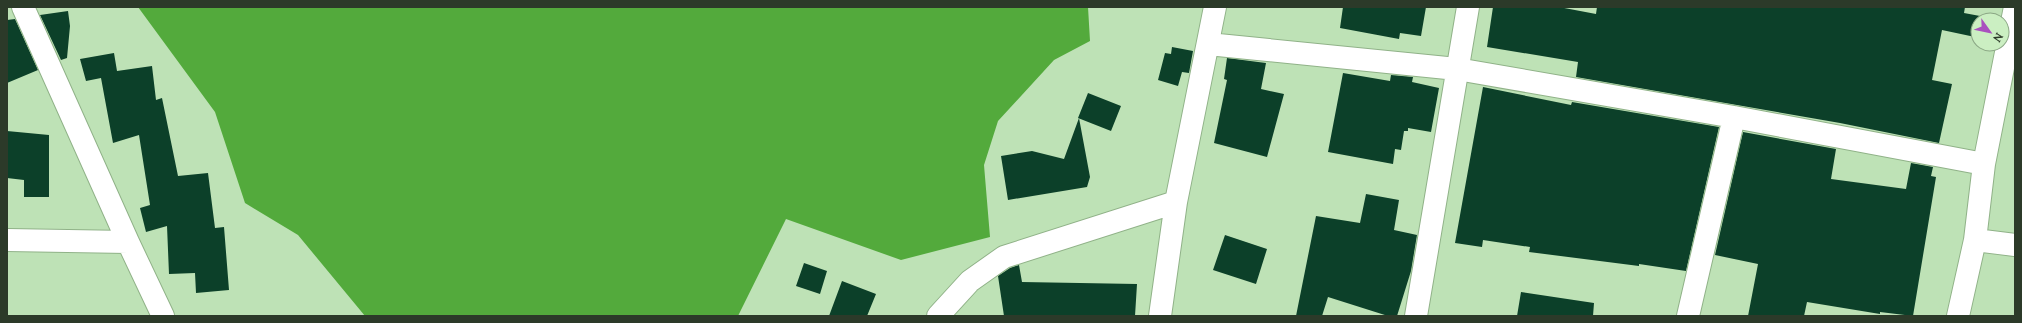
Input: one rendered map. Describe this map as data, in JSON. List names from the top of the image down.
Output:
{
  "north": "bottom right"
}
